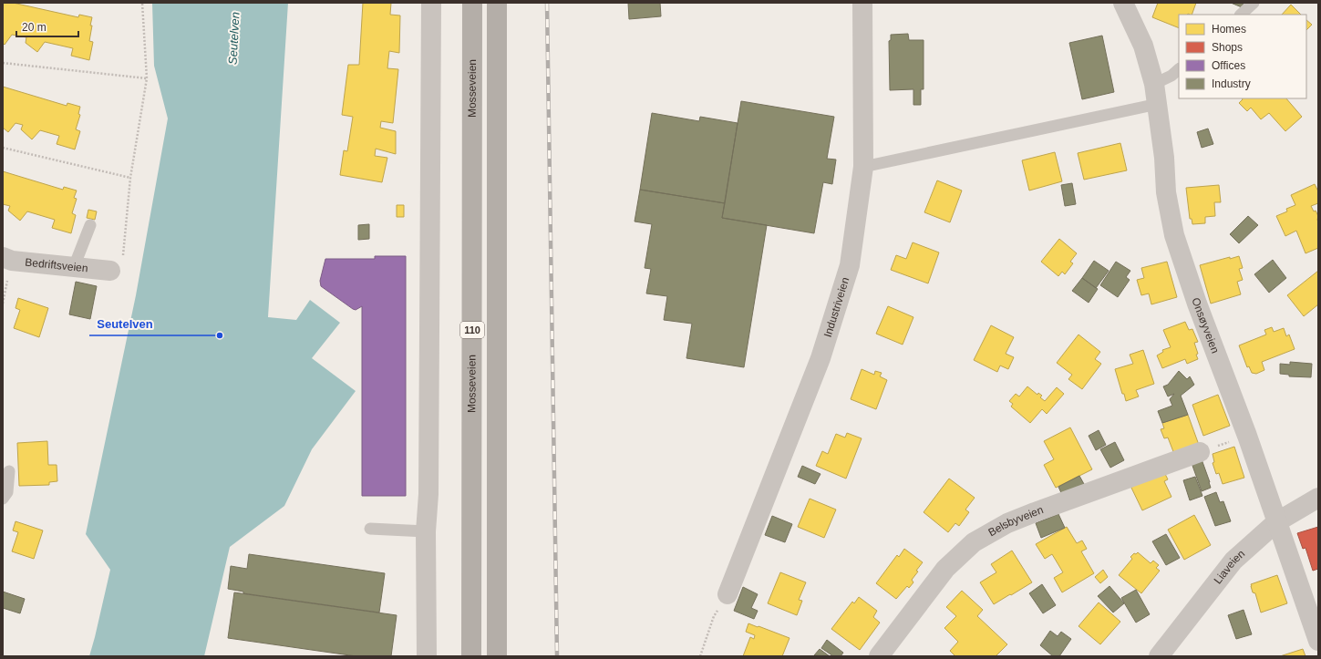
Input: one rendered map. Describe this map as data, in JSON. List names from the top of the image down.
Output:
{
  "streets": {
    "highway": ["Mosseveien", "110"],
    "street": [
      "Bedriftsveien",
      "Industriveien",
      "Onsøyveien",
      "Belsbyveien",
      "Liaveien"
    ]
  },
  "crossings": [
    ["Onsøyveien", "Liaveien"]
  ],
  "water": ["Seutelven"],
  "places": ["Seutelven"],
  "legend": [
    "Homes",
    "Shops",
    "Offices",
    "Industry"
  ],
  "scale_bar": "20 m"
}
